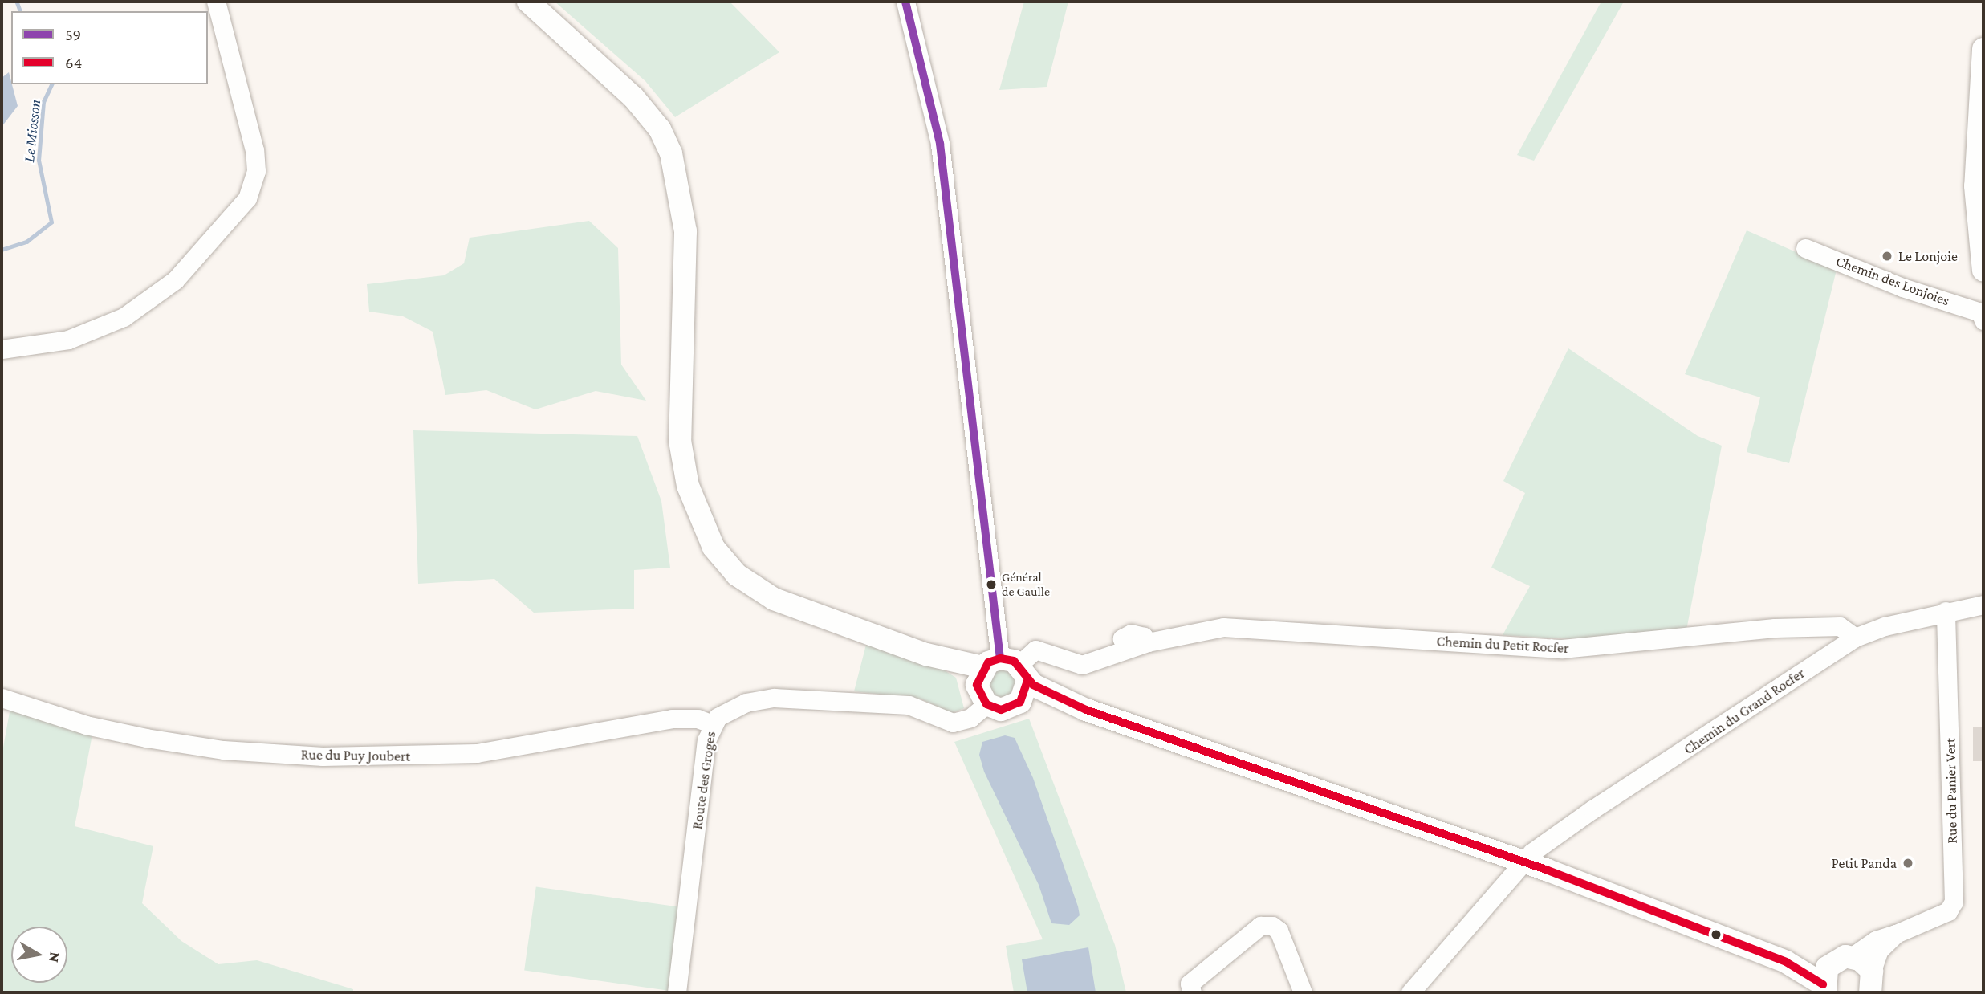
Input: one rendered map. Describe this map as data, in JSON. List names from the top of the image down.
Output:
{
  "streets": {
    "street": [
      "Chemin des Lonjoies",
      "Chemin du Petit Rocfer",
      "Chemin du Grand Rocfer",
      "Rue du Puy Joubert",
      "Route des Groges",
      "Rue du Panier Vert"
    ]
  },
  "crossings": [
    ["Chemin du Petit Rocfer", "Chemin du Grand Rocfer"],
    ["Chemin du Petit Rocfer", "Route des Groges"],
    ["Chemin du Grand Rocfer", "Rue du Panier Vert"],
    ["Rue du Puy Joubert", "Route des Groges"]
  ],
  "water": ["Le Miosson"],
  "places": ["Le Lonjoie", "Général de Gaulle", "Petit Panda"],
  "lines": ["transit line 59", "transit line 64"],
  "legend": ["59", "64"],
  "north": "right"
}
